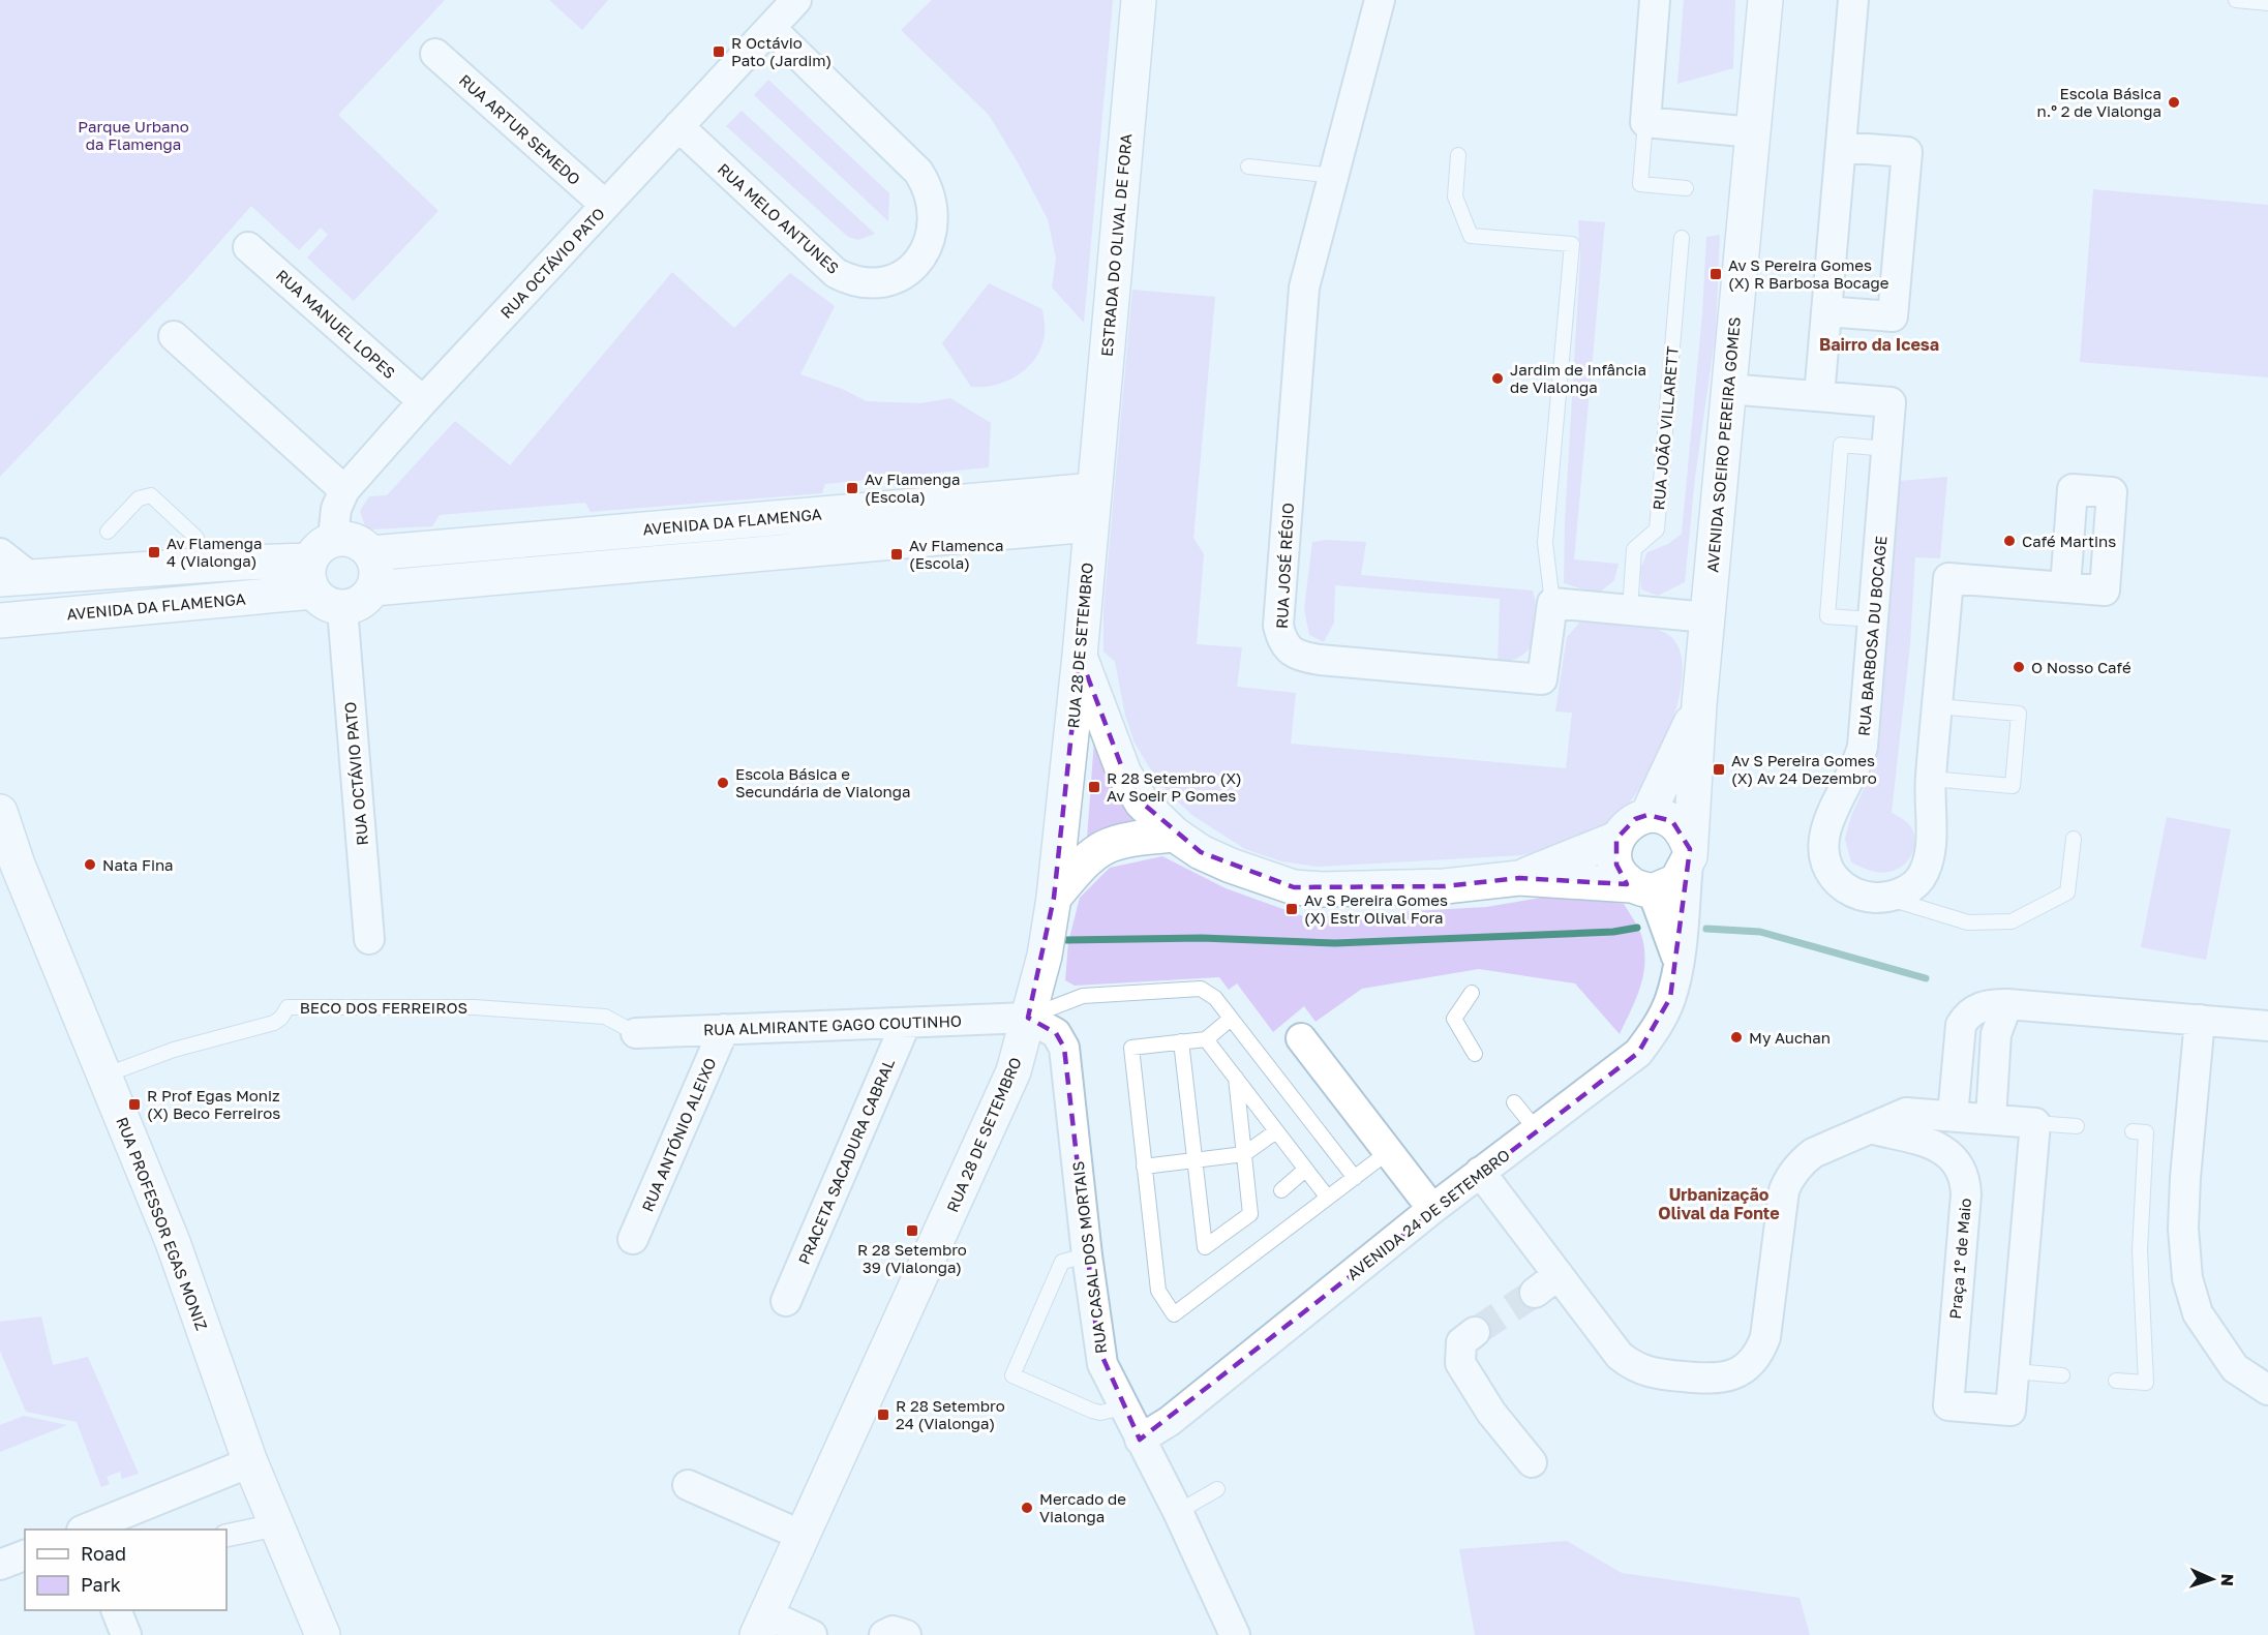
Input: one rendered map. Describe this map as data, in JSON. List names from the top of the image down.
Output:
{
  "streets": {
    "street": [
      "RUA ARTUR SEMEDO",
      "RUA MELO ANTUNES",
      "ESTRADA DO OLIVAL DE FORA",
      "RUA OCTÁVIO PATO",
      "RUA MANUEL LOPES",
      "AVENIDA SOEIRO PEREIRA GOMES",
      "AVENIDA DA FLAMENGA",
      "RUA JOSÉ RÉGIO",
      "RUA BARBOSA DU BOCAGE",
      "RUA 28 DE SETEMBRO",
      "RUA ALMIRANTE GAGO COUTINHO",
      "RUA ANTÓNIO ALEIXO",
      "PRACETA SACADURA CABRAL",
      "AVENIDA 24 DE SETEMBRO",
      "RUA PROFESSOR EGAS MONIZ",
      "RUA CASAL DOS MORTAIS",
      "Praça 1º de Maio"
    ],
    "lane": ["RUA JOÃO VILLARETT", "BECO DOS FERREIROS"]
  },
  "crossings": [
    ["RUA ARTUR SEMEDO", "RUA OCTÁVIO PATO"],
    ["RUA MELO ANTUNES", "RUA OCTÁVIO PATO"],
    ["ESTRADA DO OLIVAL DE FORA", "AVENIDA DA FLAMENGA"],
    ["ESTRADA DO OLIVAL DE FORA", "RUA 28 DE SETEMBRO"],
    ["RUA OCTÁVIO PATO", "RUA MANUEL LOPES"],
    ["RUA OCTÁVIO PATO", "AVENIDA DA FLAMENGA"],
    ["AVENIDA SOEIRO PEREIRA GOMES", "RUA BARBOSA DU BOCAGE"],
    ["AVENIDA SOEIRO PEREIRA GOMES", "AVENIDA 24 DE SETEMBRO"],
    ["RUA 28 DE SETEMBRO", "RUA ALMIRANTE GAGO COUTINHO"],
    ["RUA 28 DE SETEMBRO", "RUA CASAL DOS MORTAIS"],
    ["BECO DOS FERREIROS", "RUA ALMIRANTE GAGO COUTINHO"],
    ["BECO DOS FERREIROS", "RUA PROFESSOR EGAS MONIZ"],
    ["RUA ALMIRANTE GAGO COUTINHO", "RUA ANTÓNIO ALEIXO"],
    ["RUA ALMIRANTE GAGO COUTINHO", "PRACETA SACADURA CABRAL"],
    ["RUA ALMIRANTE GAGO COUTINHO", "RUA CASAL DOS MORTAIS"],
    ["AVENIDA 24 DE SETEMBRO", "RUA CASAL DOS MORTAIS"]
  ],
  "districts": ["Bairro da Icesa", "Urbanização Olival da Fonte"],
  "parks": ["Parque Urbano da Flamenga"],
  "places": {
    "transit": [
      "R Octávio Pato (Jardim)",
      "Av S Pereira Gomes (X) R Barbosa Bocage",
      "Av Flamenga (Escola)",
      "Av Flamenga 4 (Vialonga)",
      "Av Flamenca (Escola)",
      "Av S Pereira Gomes (X) Av 24 Dezembro",
      "R 28 Setembro (X) Av Soeir P Gomes",
      "Av S Pereira Gomes (X) Estr Olival Fora",
      "R Prof Egas Moniz (X) Beco Ferreiros",
      "R 28 Setembro 39 (Vialonga)",
      "R 28 Setembro 24 (Vialonga)"
    ],
    "other": [
      "Escola Básica n.º 2 de Vialonga",
      "Jardim de Infância de Vialonga",
      "Café Martins",
      "O Nosso Café",
      "Escola Básica e Secundária de Vialonga",
      "Nata Fina",
      "My Auchan",
      "Mercado de Vialonga"
    ]
  },
  "legend": ["Road", "Park"],
  "north": "right"
}
